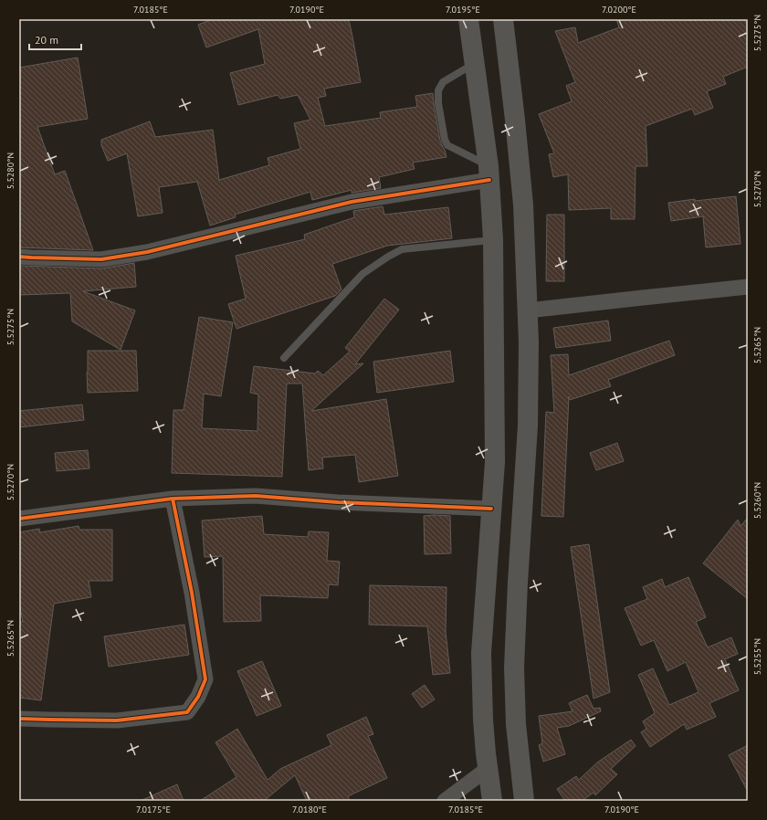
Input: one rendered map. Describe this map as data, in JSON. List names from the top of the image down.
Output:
{
  "scale_bar": "20 m",
  "coordinates": [
    "7.0185°E",
    "7.0190°E",
    "7.0195°E",
    "7.0200°E",
    "5.5275°N",
    "5.5280°N",
    "5.5270°N",
    "5.5265°N",
    "5.5260°N",
    "5.5255°N",
    "7.0175°E",
    "7.0180°E"
  ]
}
